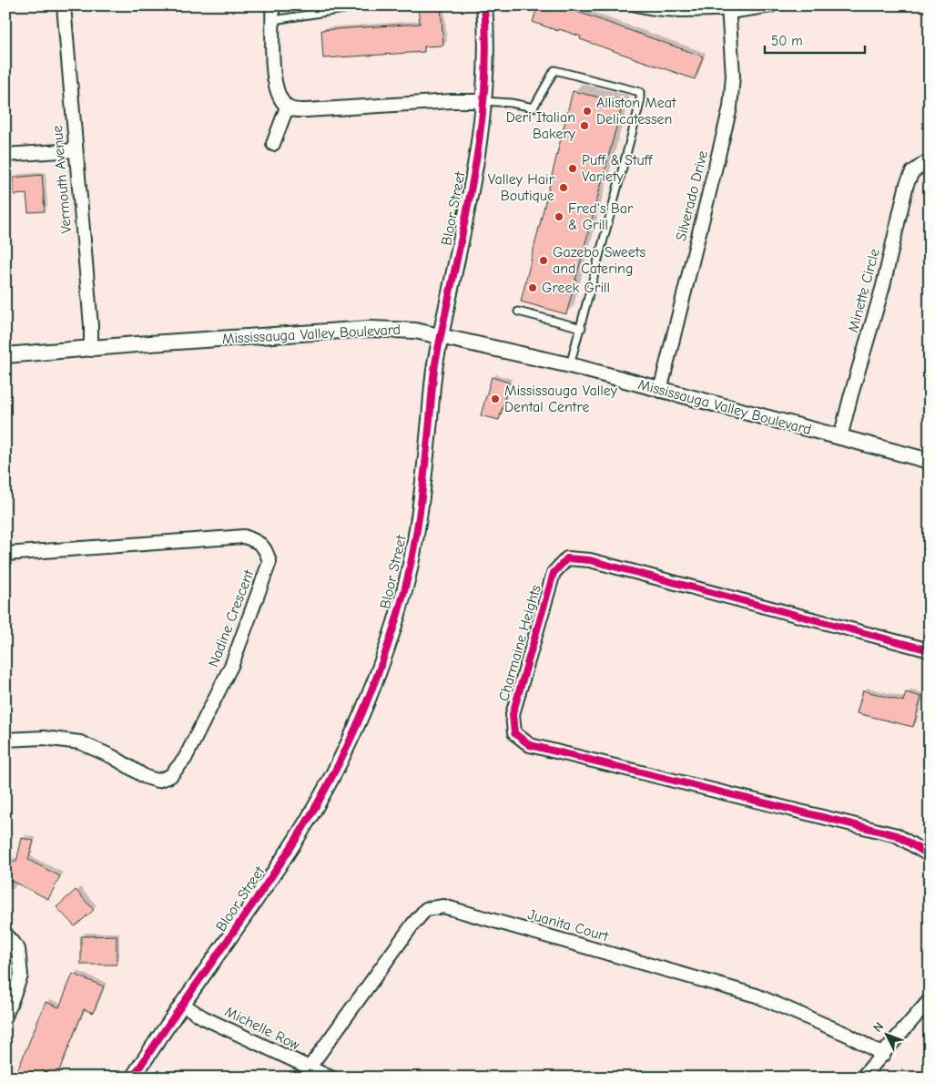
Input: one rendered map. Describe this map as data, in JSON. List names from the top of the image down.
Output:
{
  "streets": {
    "street": [
      "Vermouth Avenue",
      "Silverado Drive",
      "Bloor Street",
      "Minette Circle",
      "Mississauga Valley Boulevard",
      "Nadine Crescent",
      "Charmaine Heights",
      "Juanita Court",
      "Michelle Row"
    ]
  },
  "crossings": [
    ["Vermouth Avenue", "Mississauga Valley Boulevard"],
    ["Silverado Drive", "Mississauga Valley Boulevard"],
    ["Bloor Street", "Mississauga Valley Boulevard"],
    ["Bloor Street", "Michelle Row"],
    ["Minette Circle", "Mississauga Valley Boulevard"],
    ["Juanita Court", "Michelle Row"]
  ],
  "places": [
    "Alliston Meat Delicatessen",
    "Deri Italian Bakery",
    "Puff & Stuff Variety",
    "Valley Hair Boutique",
    "Fred's Bar & Grill",
    "Gazebo Sweets and Catering",
    "Greek Grill",
    "Mississauga Valley Dental Centre"
  ],
  "scale_bar": "50 m",
  "north": "top left"
}
